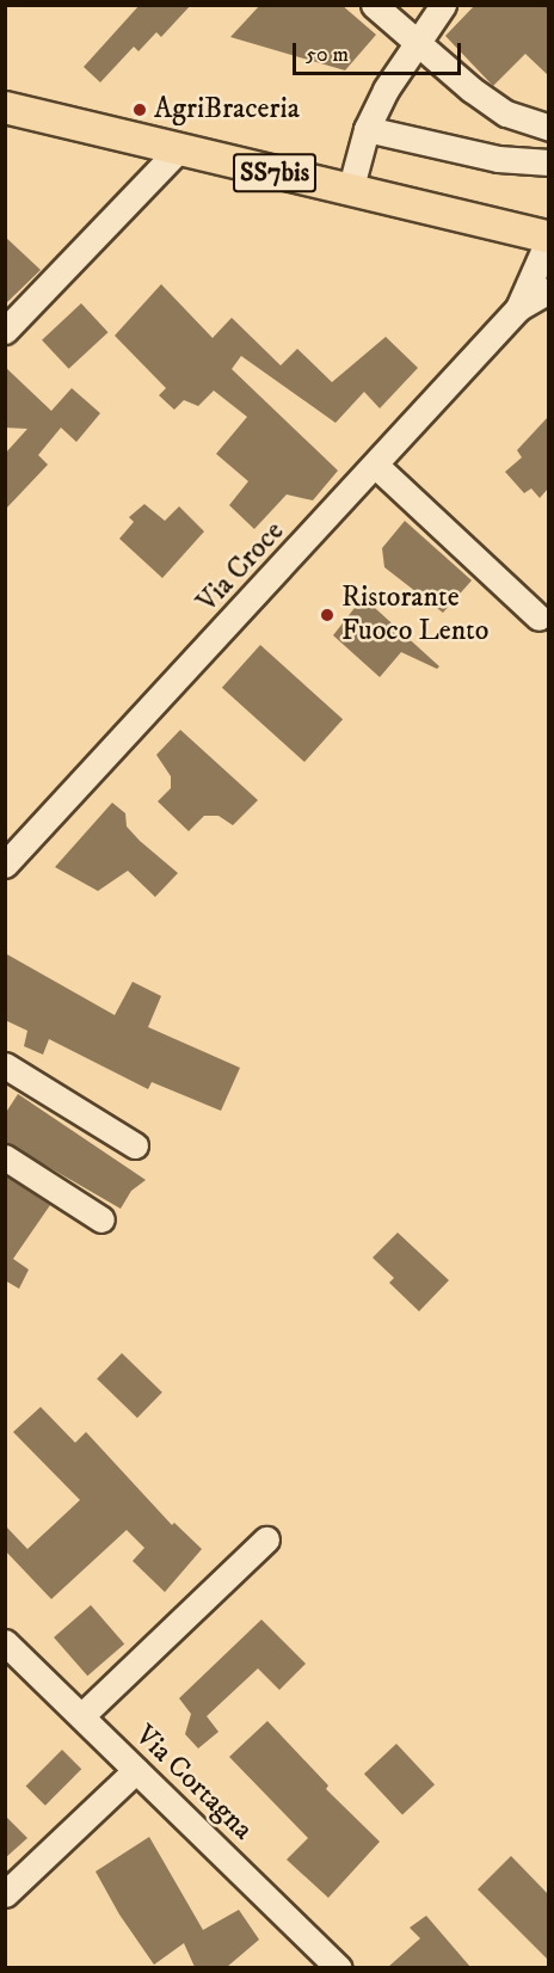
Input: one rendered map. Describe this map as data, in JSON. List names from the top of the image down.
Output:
{
  "streets": {
    "main road": ["SS7bis"],
    "street": ["Via Croce", "Via Cortagna"]
  },
  "crossings": [
    ["SS7bis", "Via Croce"]
  ],
  "places": ["AgriBraceria", "Ristorante Fuoco Lento"],
  "scale_bar": "50 m"
}
